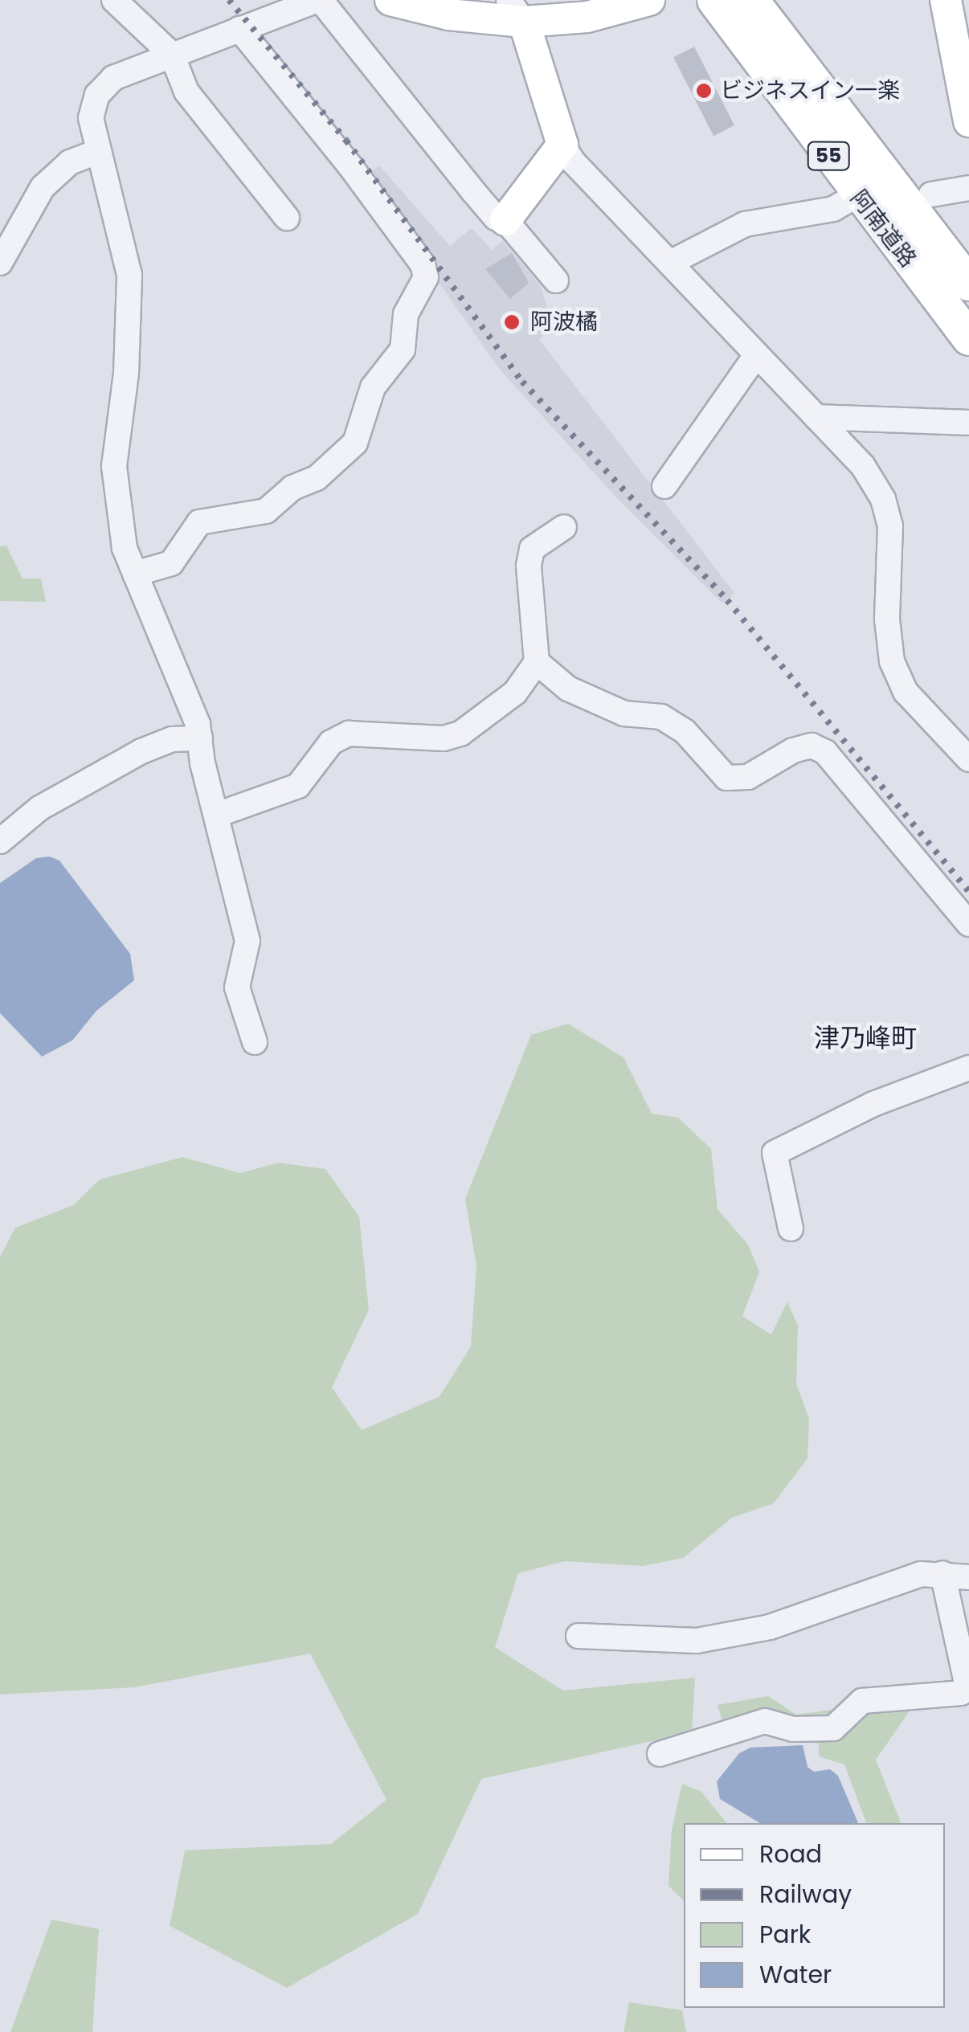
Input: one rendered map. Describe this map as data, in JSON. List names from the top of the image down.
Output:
{
  "streets": {
    "highway": ["55", "阿南道路"]
  },
  "districts": ["津乃峰町"],
  "places": ["ビジネスイン一楽", "阿波橘"],
  "legend": [
    "Road",
    "Railway",
    "Park",
    "Water"
  ]
}
